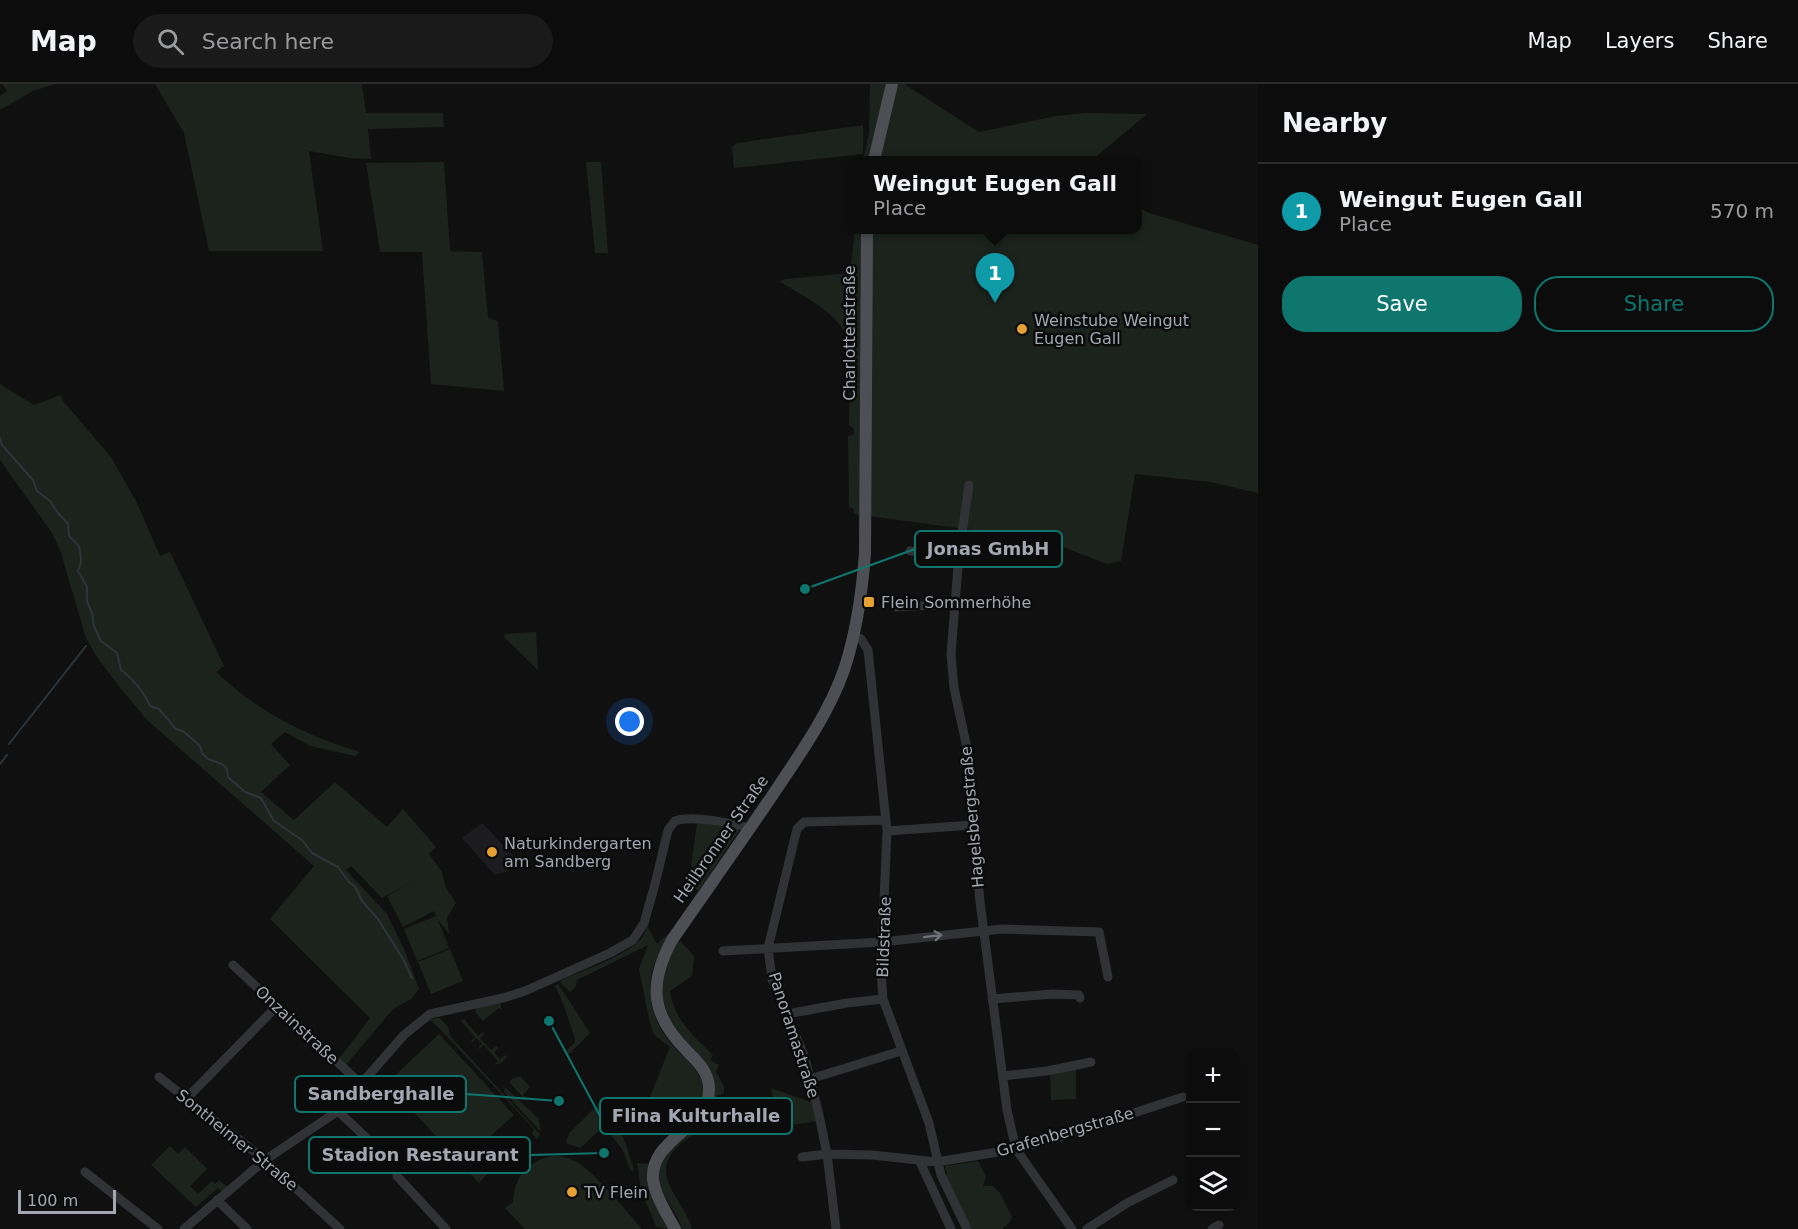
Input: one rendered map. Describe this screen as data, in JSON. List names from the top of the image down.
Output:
{
  "streets": {
    "main road": ["Charlottenstraße", "Heilbronner Straße"],
    "street": [
      "Hagelsbergstraße",
      "Bildstraße",
      "Onzainstraße",
      "Panoramastraße",
      "Grafenbergstraße",
      "Sontheimer Straße"
    ]
  },
  "crossings": [
    ["Charlottenstraße", "Heilbronner Straße"],
    ["Hagelsbergstraße", "Grafenbergstraße"],
    ["Heilbronner Straße", "Bildstraße"],
    ["Bildstraße", "Grafenbergstraße"],
    ["Panoramastraße", "Grafenbergstraße"]
  ],
  "places": {
    "other": [
      "Weinstube Weingut Eugen Gall",
      "Jonas GmbH",
      "Naturkindergarten am Sandberg",
      "Flina Kulturhalle",
      "Sandberghalle",
      "Stadion Restaurant",
      "TV Flein"
    ],
    "transit": ["Flein Sommerhöhe"]
  },
  "scale_bar": "100 m",
  "page": {
    "header": "Map",
    "search": "Search here",
    "nav": ["Map", "Layers", "Share"],
    "heading": "Nearby",
    "popup": ["Weingut Eugen Gall", "Place"],
    "list": [
      {
        "mark": "1",
        "name": "Weingut Eugen Gall",
        "note": "Place",
        "value": "570 m"
      }
    ],
    "pins": "1",
    "buttons": ["Save", "Share"],
    "map_buttons": ["+", "−"],
    "scale": "100 m"
  }
}
